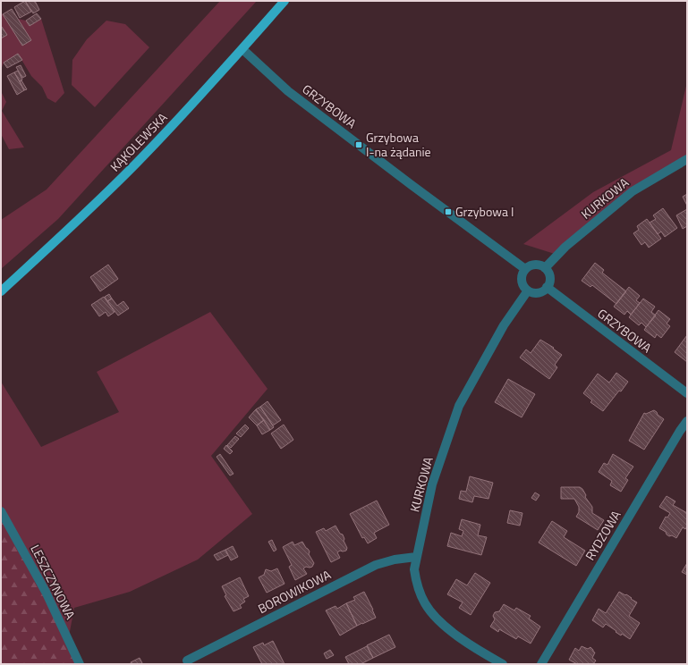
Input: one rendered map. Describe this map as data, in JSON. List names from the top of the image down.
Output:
{
  "streets": {
    "main road": ["KĄKOLEWSKA"],
    "street": [
      "GRZYBOWA",
      "KURKOWA",
      "RYDZOWA",
      "LESZCZYNOWA",
      "BOROWIKOWA"
    ]
  },
  "crossings": [
    ["GRZYBOWA", "KĄKOLEWSKA"],
    ["GRZYBOWA", "KURKOWA"],
    ["KURKOWA", "BOROWIKOWA"]
  ],
  "places": {
    "transit": ["Grzybowa I-na żądanie", "Grzybowa I"]
  }
}
